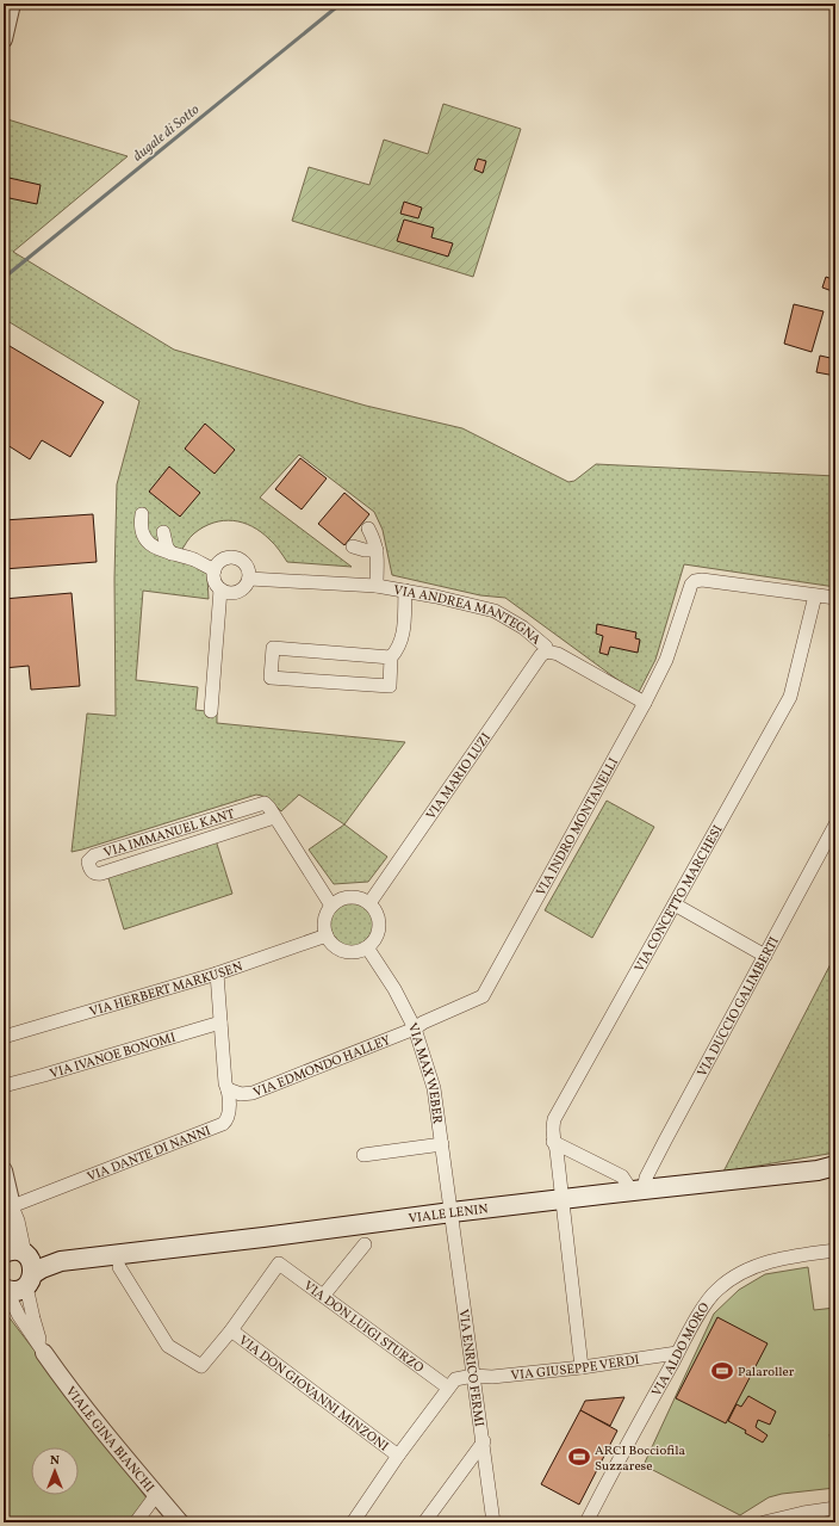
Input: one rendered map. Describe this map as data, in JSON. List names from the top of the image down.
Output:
{
  "streets": {
    "main road": ["VIALE LENIN"],
    "street": [
      "VIA ANDREA MANTEGNA",
      "VIA MARIO LUZI",
      "VIA INDRO MONTANELLI",
      "VIA IMMANUEL KANT",
      "VIA CONCETTO MARCHESI",
      "VIA HERBERT MARKUSEN",
      "VIA DUCCIO GALIMBERTI",
      "VIA IVANOE BONOMI",
      "VIA EDMONDO HALLEY",
      "VIA MAX WEBER",
      "VIA DANTE DI NANNI",
      "VIA DON LUIGI STURZO",
      "VIA ALDO MORO",
      "VIA GIUSEPPE VERDI",
      "VIA ENRICO FERMI",
      "VIA DON GIOVANNI MINZONI",
      "VIALE GINA BIANCHI"
    ]
  },
  "crossings": [
    ["VIA ANDREA MANTEGNA", "VIA MARIO LUZI"],
    ["VIA ANDREA MANTEGNA", "VIA INDRO MONTANELLI"],
    ["VIA MARIO LUZI", "VIA IMMANUEL KANT"],
    ["VIA MARIO LUZI", "VIA HERBERT MARKUSEN"],
    ["VIA MARIO LUZI", "VIA MAX WEBER"],
    ["VIA INDRO MONTANELLI", "VIA CONCETTO MARCHESI"],
    ["VIA INDRO MONTANELLI", "VIA EDMONDO HALLEY"],
    ["VIA INDRO MONTANELLI", "VIA MAX WEBER"],
    ["VIA IMMANUEL KANT", "VIA HERBERT MARKUSEN"],
    ["VIA IMMANUEL KANT", "VIA MAX WEBER"],
    ["VIA CONCETTO MARCHESI", "VIALE LENIN"],
    ["VIA CONCETTO MARCHESI", "VIA GIUSEPPE VERDI"],
    ["VIA HERBERT MARKUSEN", "VIA MAX WEBER"],
    ["VIA DUCCIO GALIMBERTI", "VIALE LENIN"],
    ["VIA EDMONDO HALLEY", "VIA MAX WEBER"],
    ["VIA EDMONDO HALLEY", "VIA DANTE DI NANNI"],
    ["VIA MAX WEBER", "VIALE LENIN"],
    ["VIA MAX WEBER", "VIA ENRICO FERMI"],
    ["VIALE LENIN", "VIA ENRICO FERMI"],
    ["VIA DON LUIGI STURZO", "VIA DON GIOVANNI MINZONI"],
    ["VIA ALDO MORO", "VIA GIUSEPPE VERDI"],
    ["VIA GIUSEPPE VERDI", "VIA ENRICO FERMI"]
  ],
  "water": ["dugale di Sotto"],
  "places": {
    "sports": ["Palaroller", "ARCI Bocciofila Suzzarese"]
  },
  "north": "top"
}
